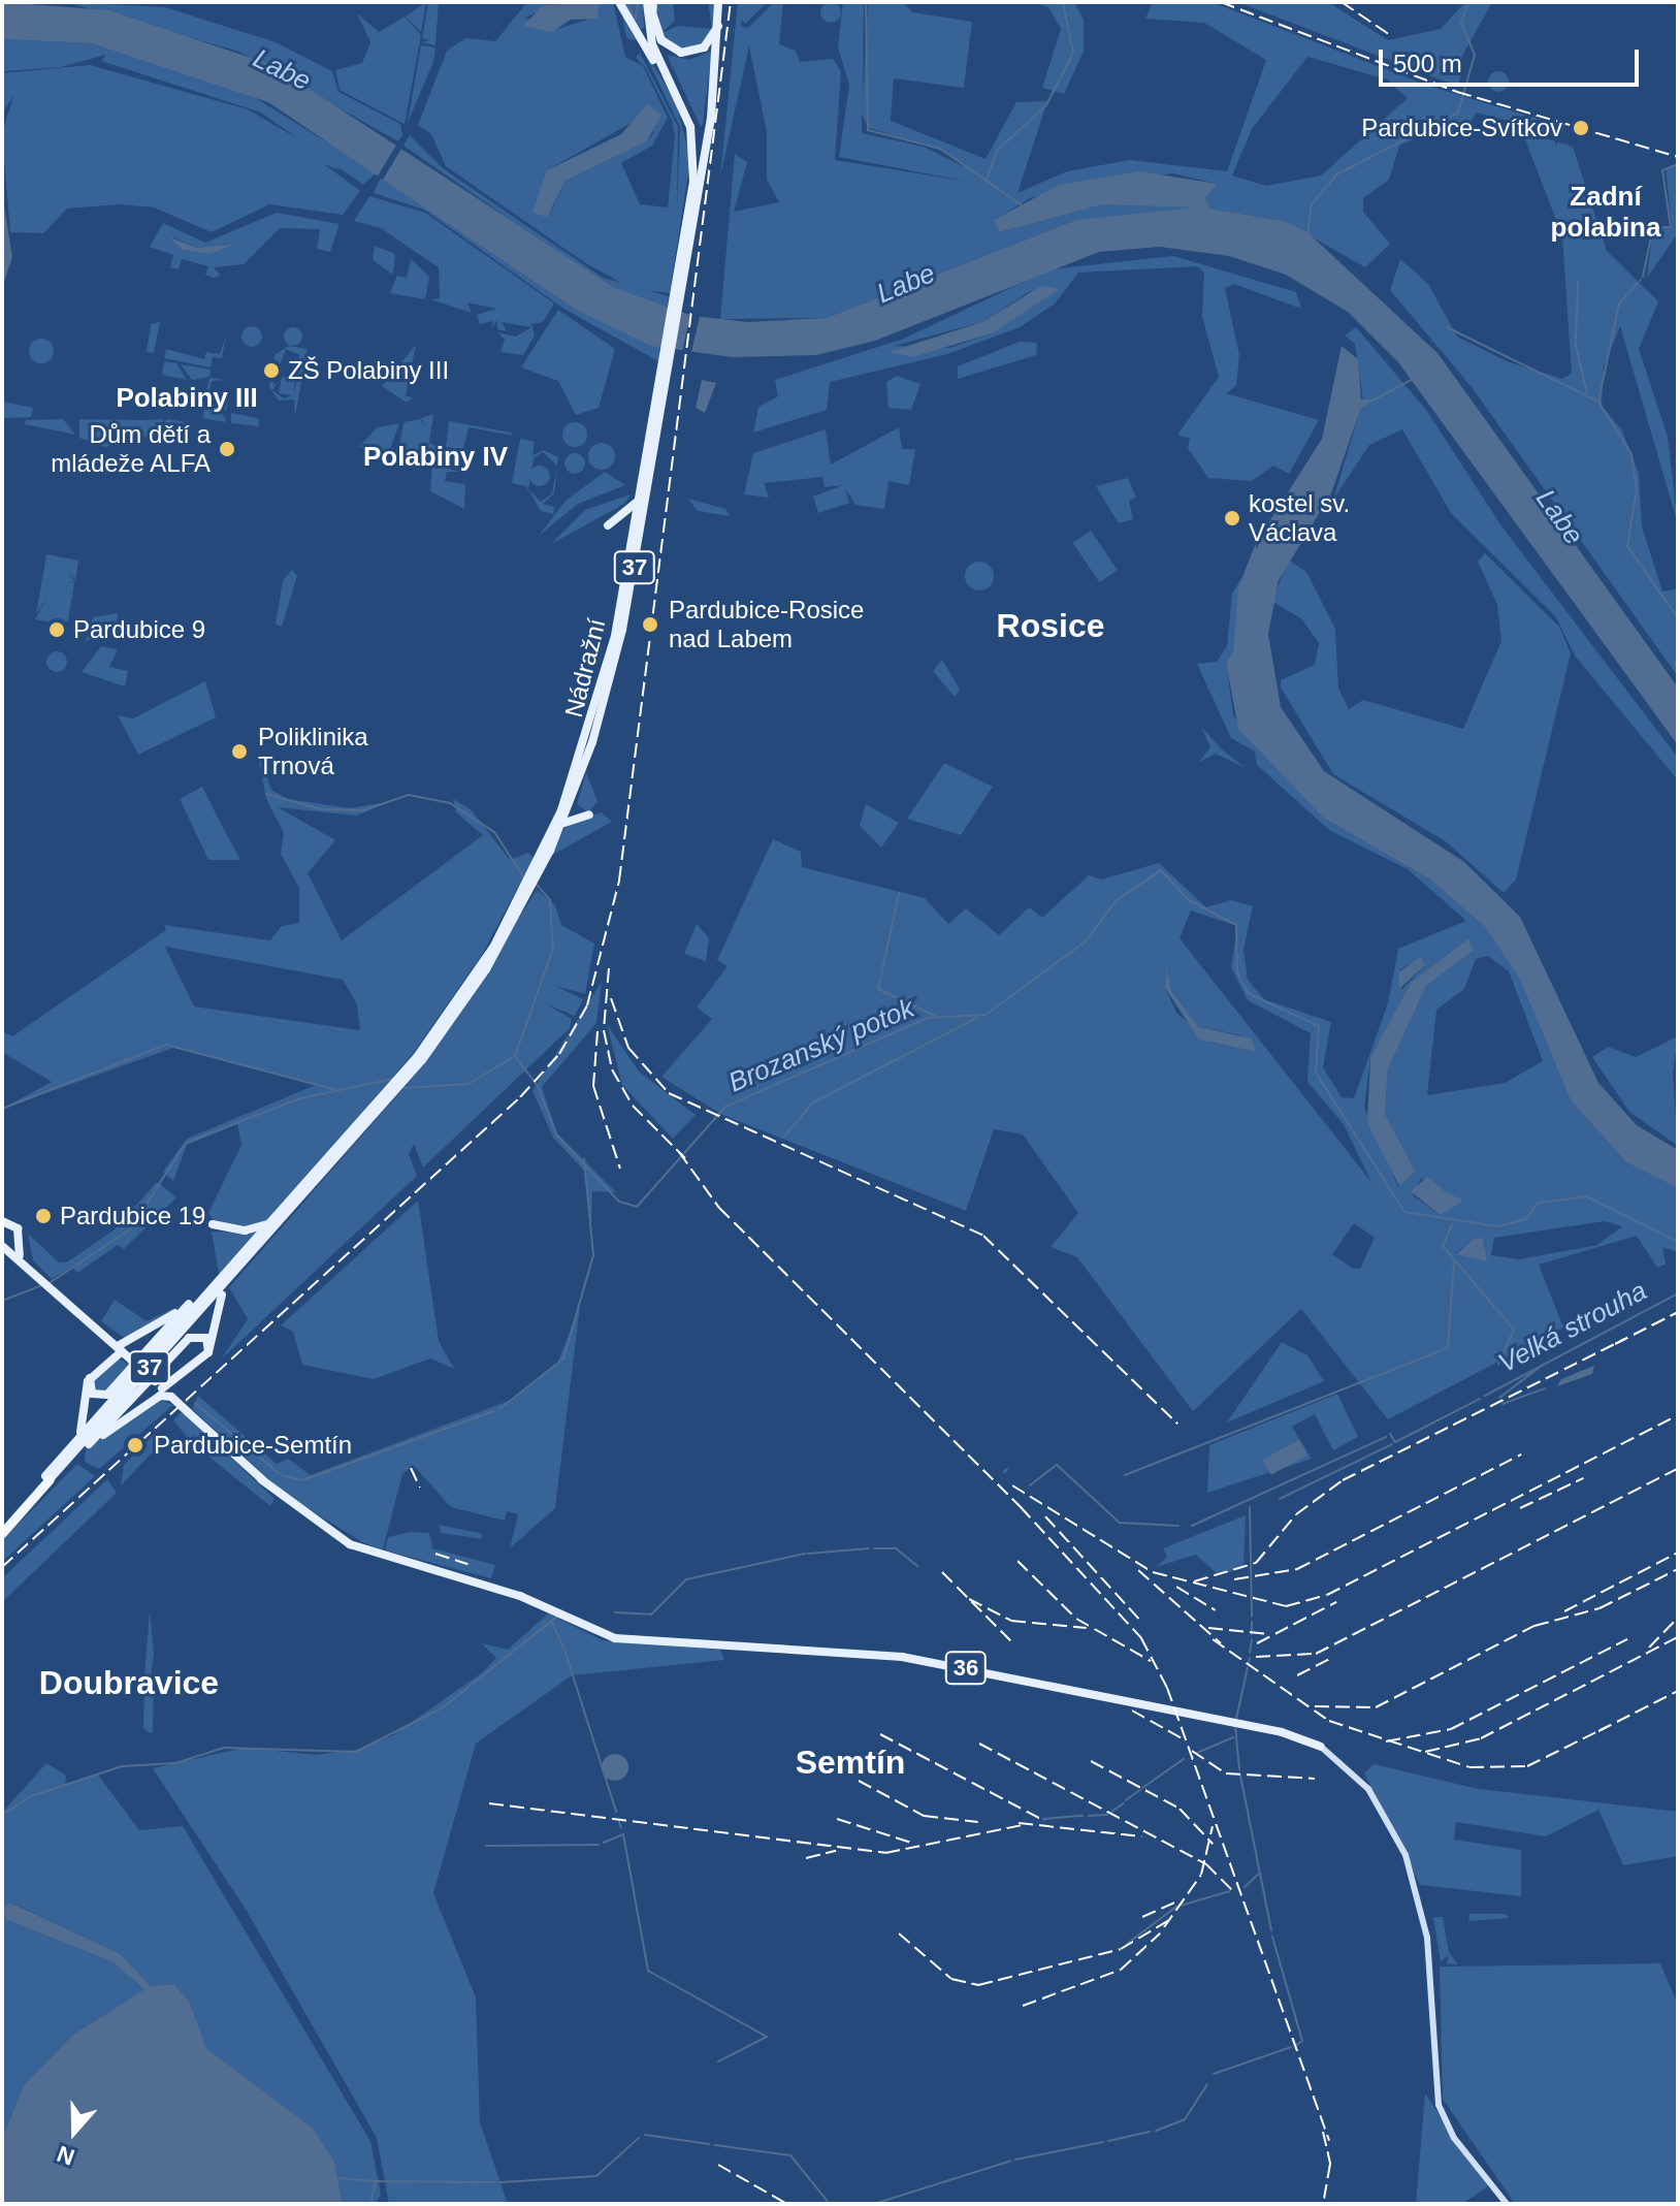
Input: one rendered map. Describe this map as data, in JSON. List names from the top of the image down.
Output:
{
  "streets": {
    "highway": ["37"],
    "main road": ["Nádražní", "36"]
  },
  "crossings": [
    ["37", "Nádražní"]
  ],
  "districts": [
    "Zadní polabina",
    "Polabiny III",
    "Polabiny IV",
    "Rosice",
    "Doubravice",
    "Semtín"
  ],
  "water": ["Labe", "Brozanský potok", "Velká strouha"],
  "places": [
    "Pardubice-Svítkov",
    "ZŠ Polabiny III",
    "Dům dětí a mládeže ALFA",
    "kostel sv. Václava",
    "Pardubice-Rosice nad Labem",
    "Pardubice 9",
    "Poliklinika Trnová",
    "Pardubice 19",
    "Pardubice-Semtín"
  ],
  "scale_bar": "500 m",
  "north": "bottom"
}
